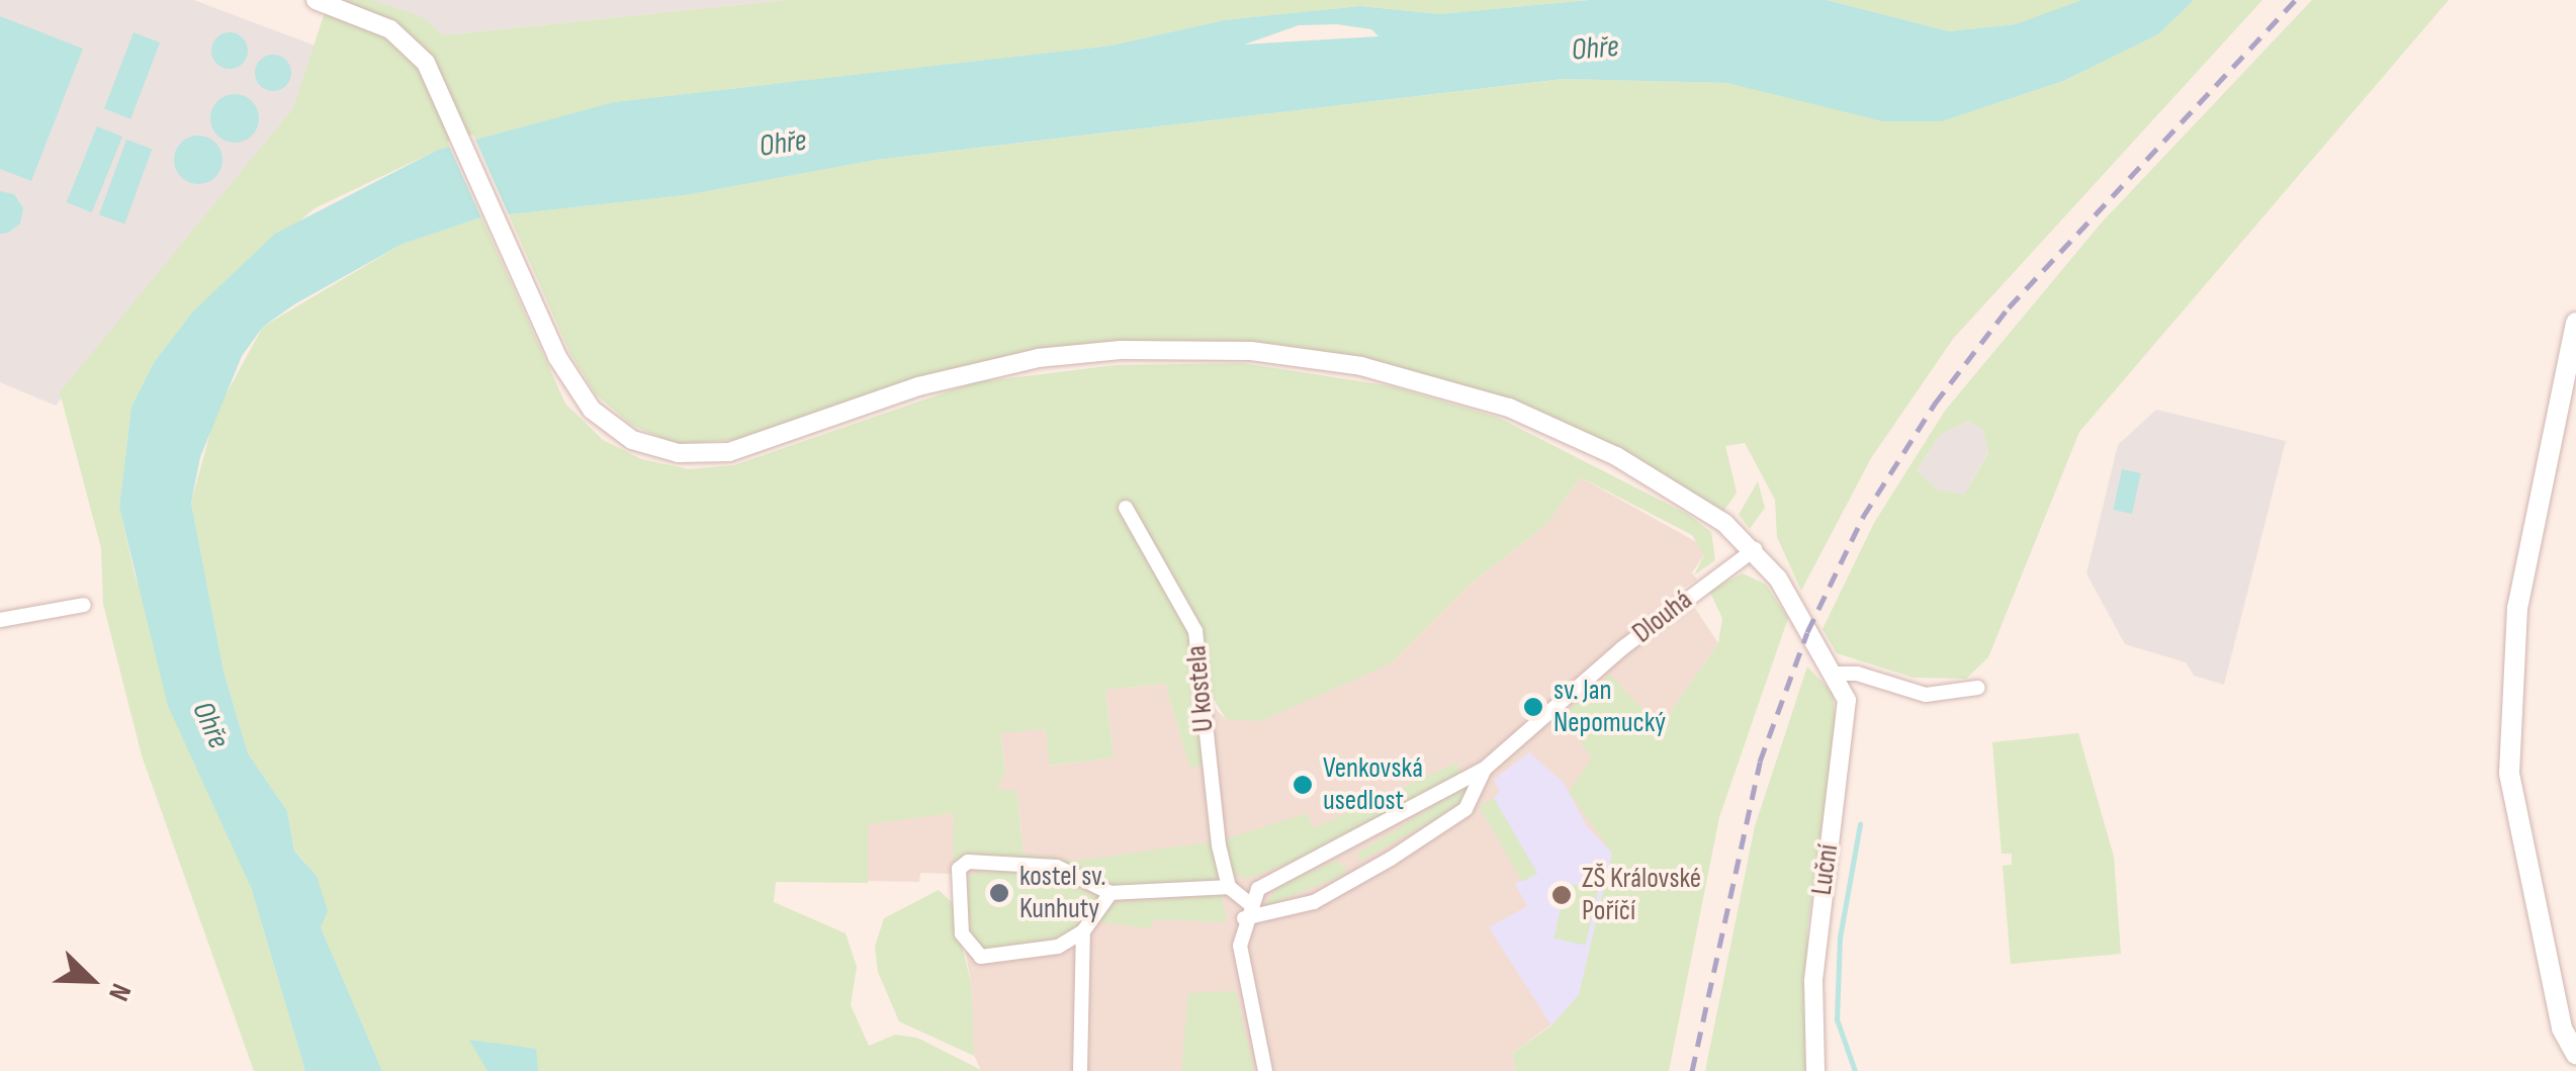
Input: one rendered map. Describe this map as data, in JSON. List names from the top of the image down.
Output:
{
  "streets": {
    "street": ["Dlouhá", "U kostela", "Luční"]
  },
  "crossings": [
    ["Dlouhá", "Luční"]
  ],
  "water": ["Ohře"],
  "places": [
    "sv. Jan Nepomucký",
    "Venkovská usedlost",
    "kostel sv. Kunhuty",
    "ZŠ Královské Poříčí"
  ],
  "north": "bottom right"
}
